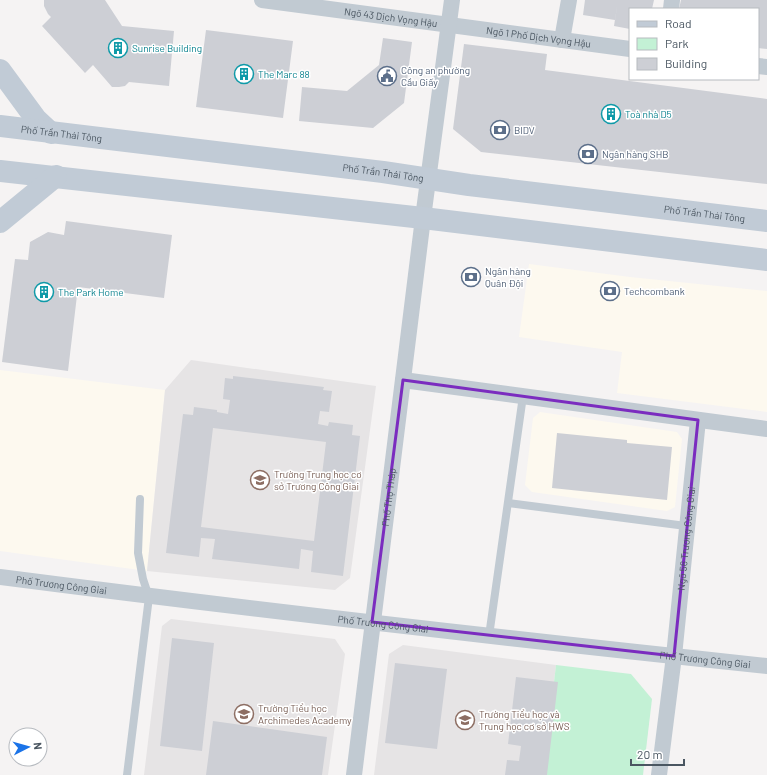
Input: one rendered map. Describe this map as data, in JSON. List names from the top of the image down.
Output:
{
  "streets": {
    "main road": ["Phố Trần Thái Tông"],
    "street": [
      "Ngõ 43 Dịch Vọng Hậu",
      "Ngõ 1 Phố Dịch Vọng Hậu",
      "Phố Thọ Tháp",
      "Ngõ 56 Trương Công Giai",
      "Phố Trương Công Giai"
    ]
  },
  "crossings": [
    ["Ngõ 43 Dịch Vọng Hậu", "Ngõ 1 Phố Dịch Vọng Hậu"],
    ["Ngõ 43 Dịch Vọng Hậu", "Phố Thọ Tháp"],
    ["Ngõ 1 Phố Dịch Vọng Hậu", "Phố Thọ Tháp"],
    ["Phố Trần Thái Tông", "Phố Thọ Tháp"],
    ["Phố Thọ Tháp", "Phố Trương Công Giai"],
    ["Ngõ 56 Trương Công Giai", "Phố Trương Công Giai"]
  ],
  "places": {
    "building": [
      "Sunrise Building",
      "The Marc 88",
      "Toà nhà D5",
      "The Park Home"
    ],
    "public building": ["Công an phường Cầu Giấy"],
    "bank": [
      "BIDV",
      "Ngân hàng SHB",
      "Ngân hàng Quân Đội",
      "Techcombank"
    ],
    "school or university": ["Trường Trung học cơ sở Trương Công Giai", "Trường Tiểu học Archimedes Academy", "Trường Tiểu học và Trung học cơ sở HWS"]
  },
  "legend": ["Road", "Park", "Building"],
  "scale_bar": "20 m",
  "north": "right"
}
